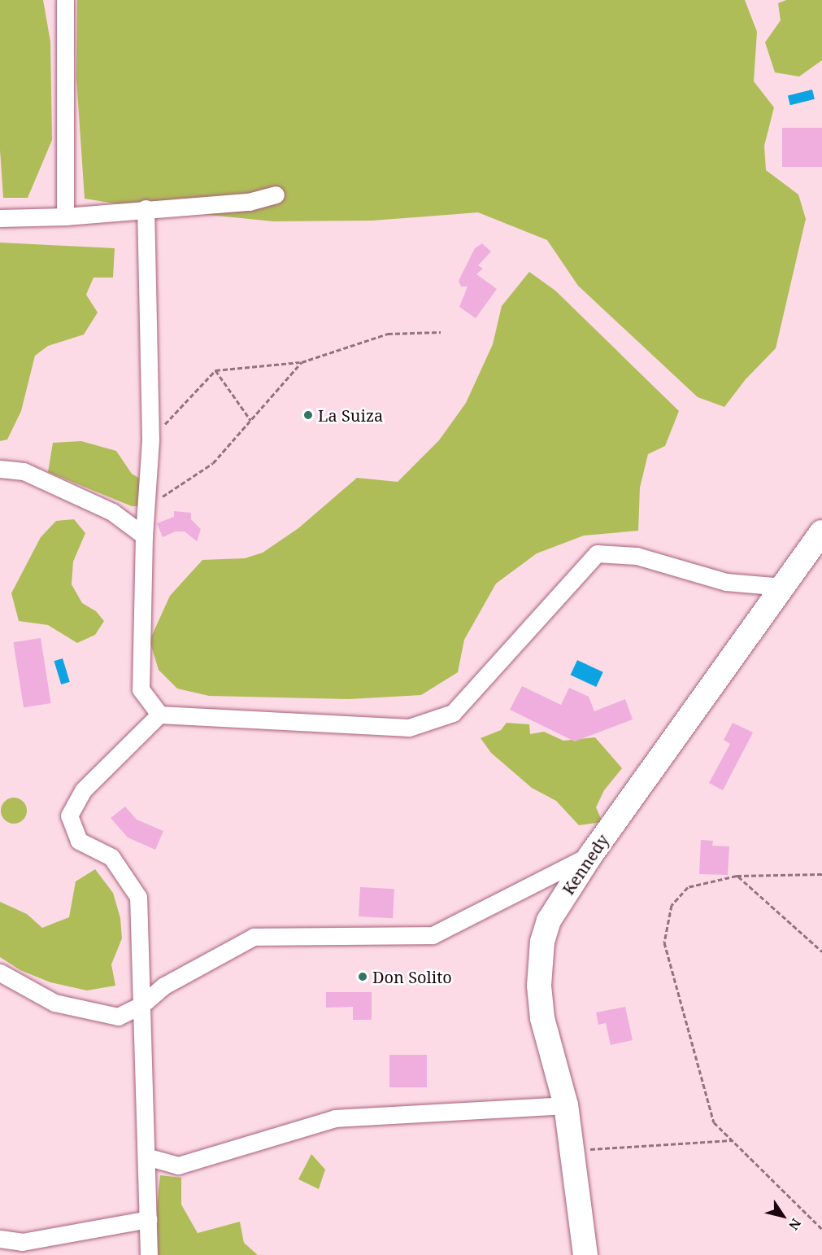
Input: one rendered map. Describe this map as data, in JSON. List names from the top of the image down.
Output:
{
  "streets": {
    "main road": ["Kennedy"]
  },
  "places": ["La Suiza", "Don Solito"],
  "north": "bottom right"
}
